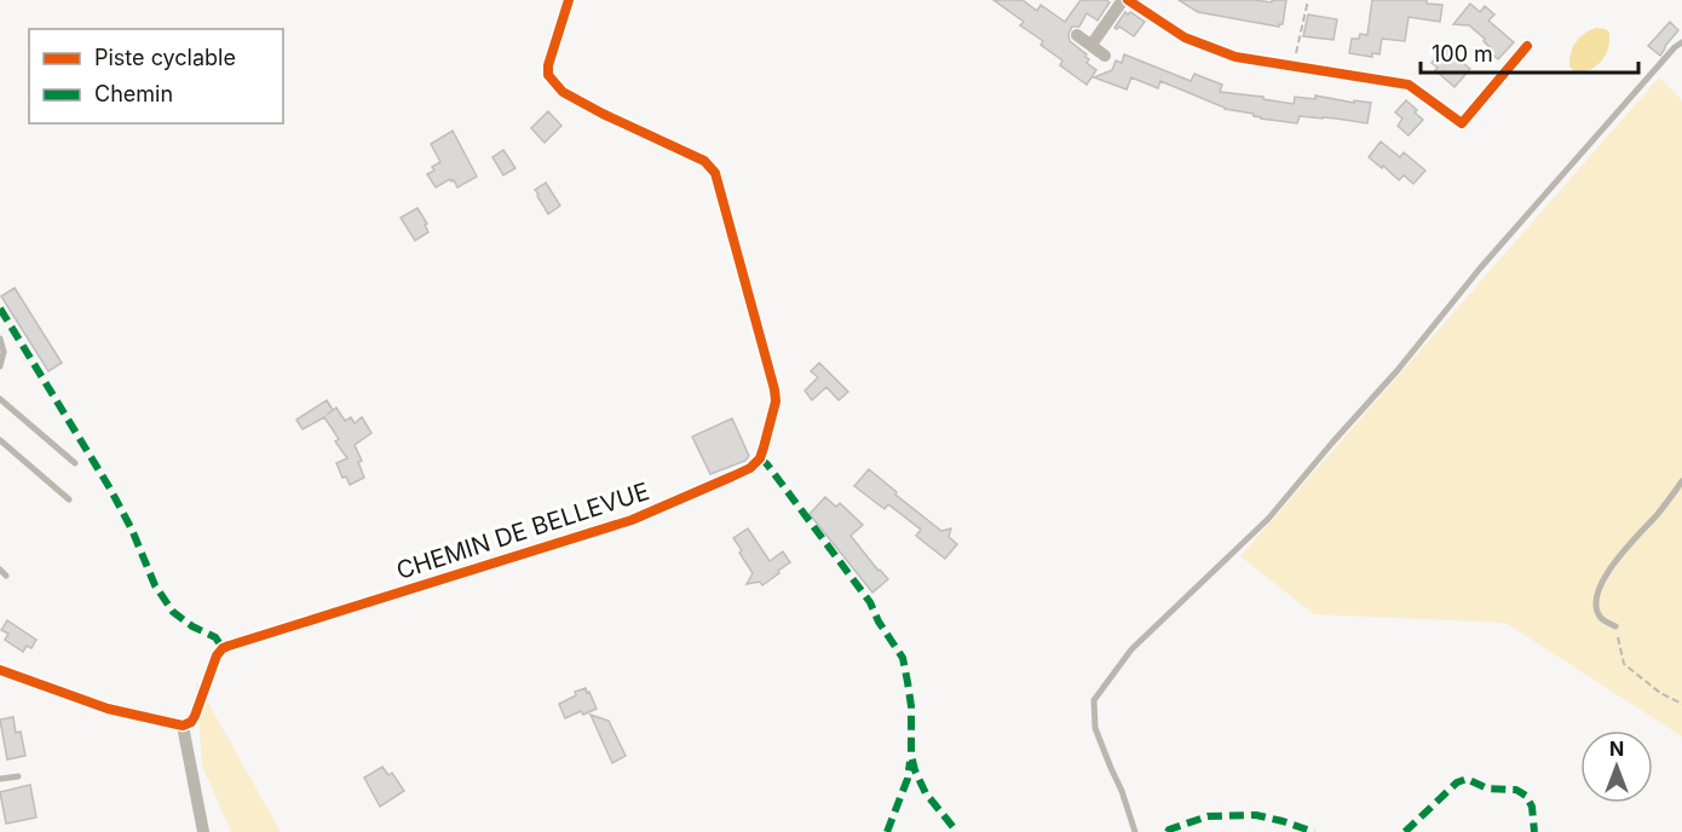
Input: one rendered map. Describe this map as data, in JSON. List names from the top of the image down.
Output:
{
  "streets": {
    "street": ["CHEMIN DE BELLEVUE"]
  },
  "legend": ["Piste cyclable", "Chemin"],
  "scale_bar": "100 m",
  "north": "top"
}
